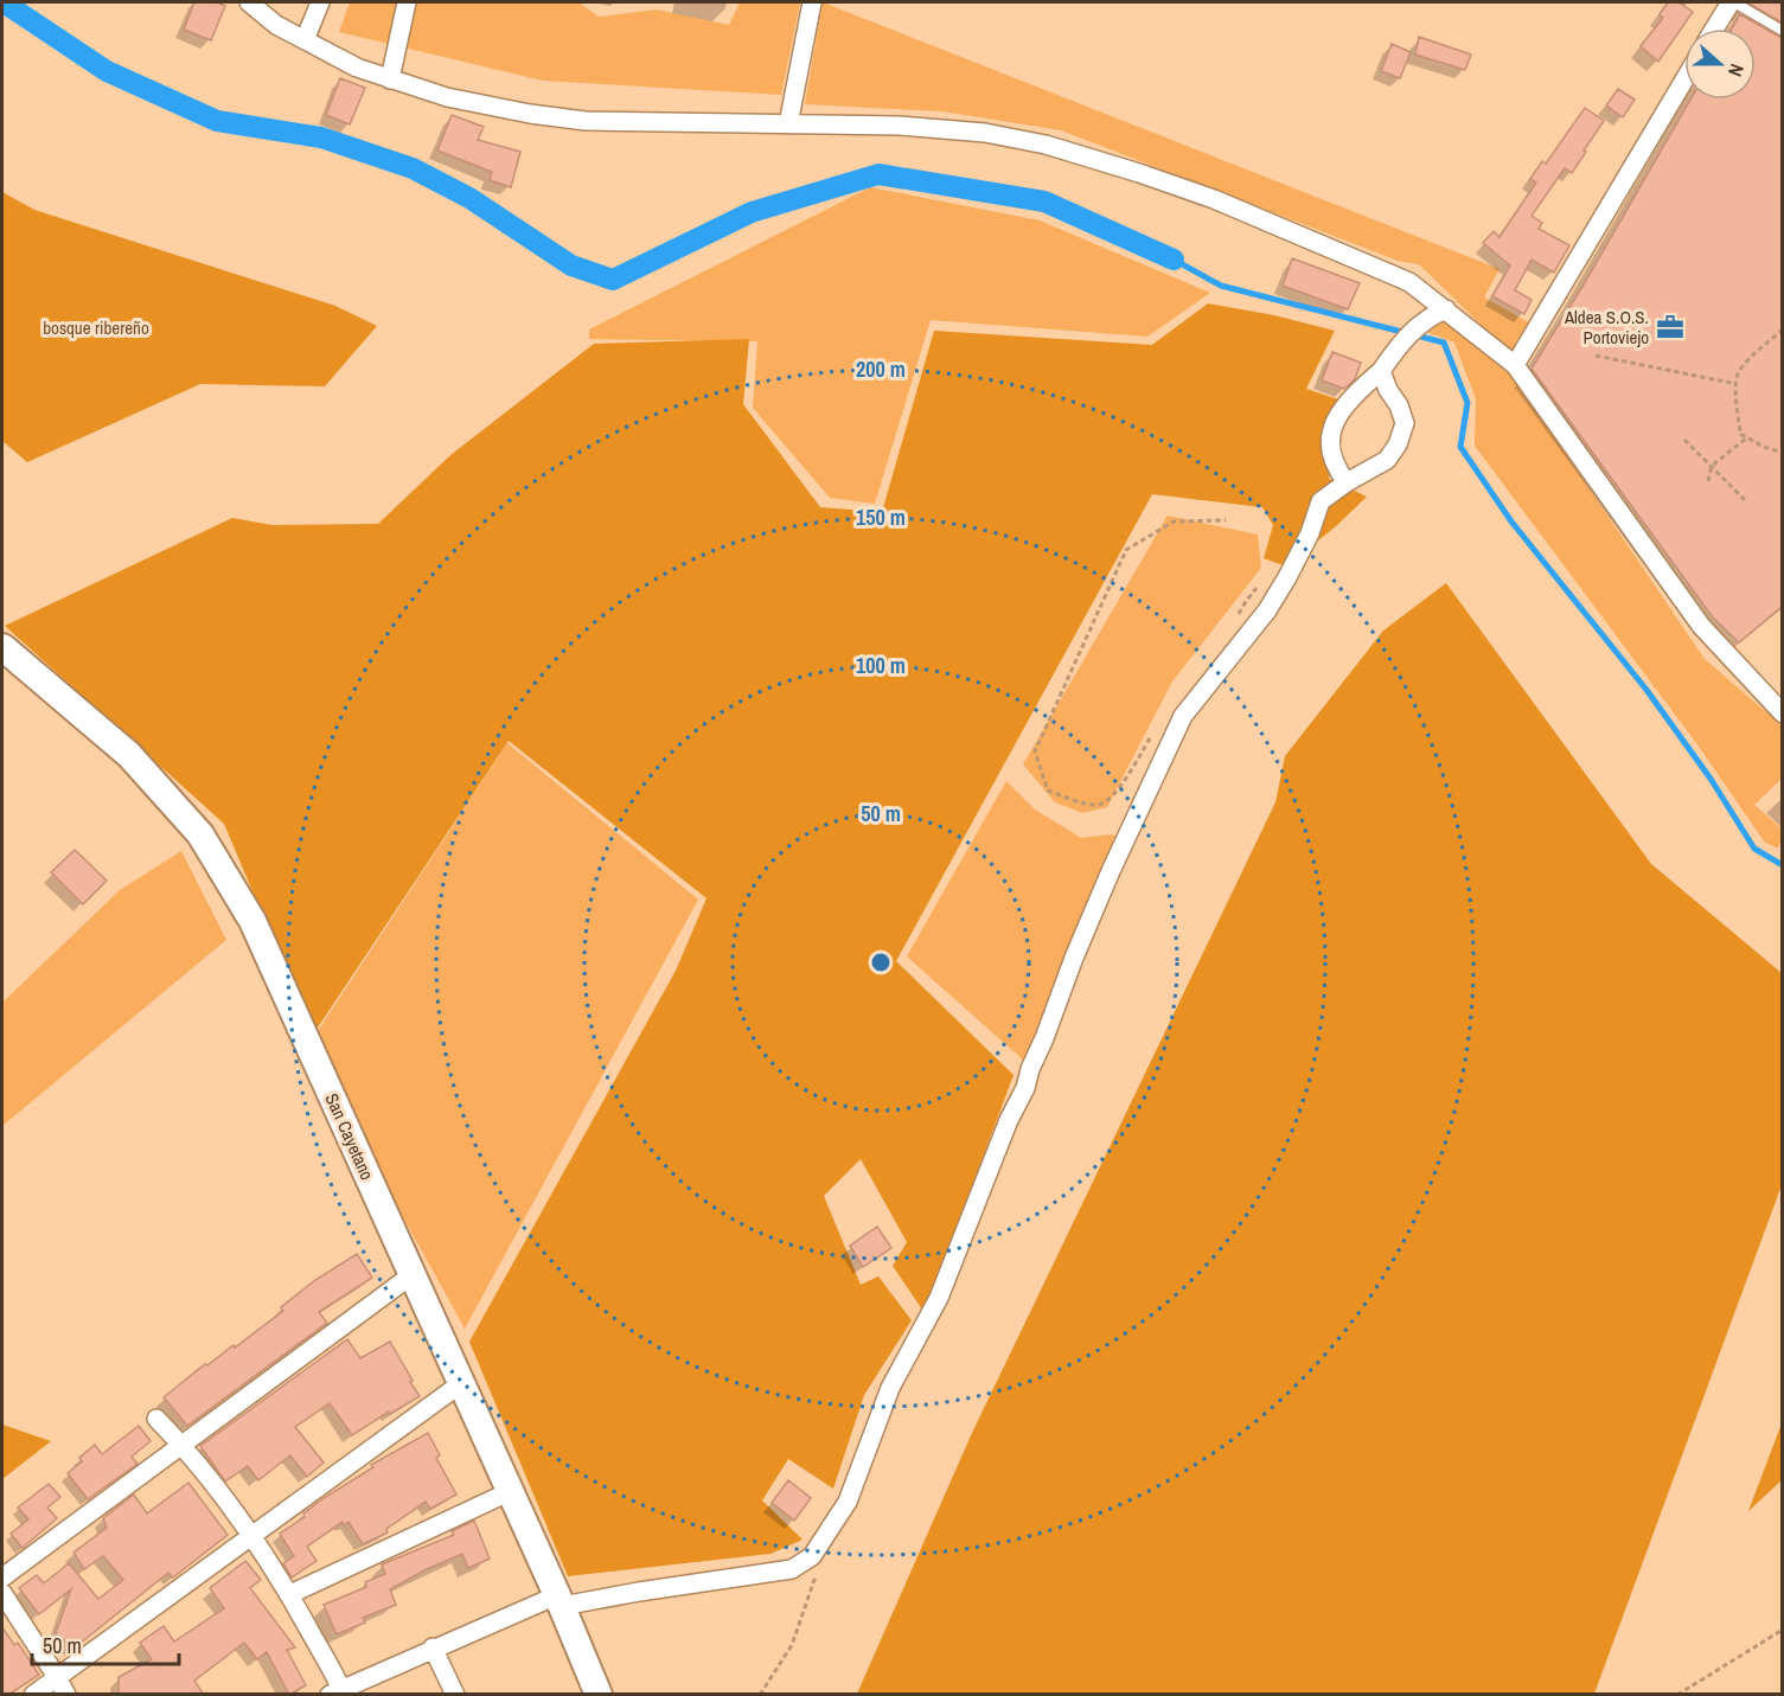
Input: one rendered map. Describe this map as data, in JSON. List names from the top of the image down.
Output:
{
  "streets": {
    "main road": ["San Cayetano"]
  },
  "parks": ["bosque ribereño"],
  "places": {
    "office": ["Aldea S.O.S. Portoviejo"]
  },
  "scale_bar": "50 m",
  "north": "right",
  "rings": [
    "200 m",
    "150 m",
    "100 m",
    "50 m"
  ]
}
